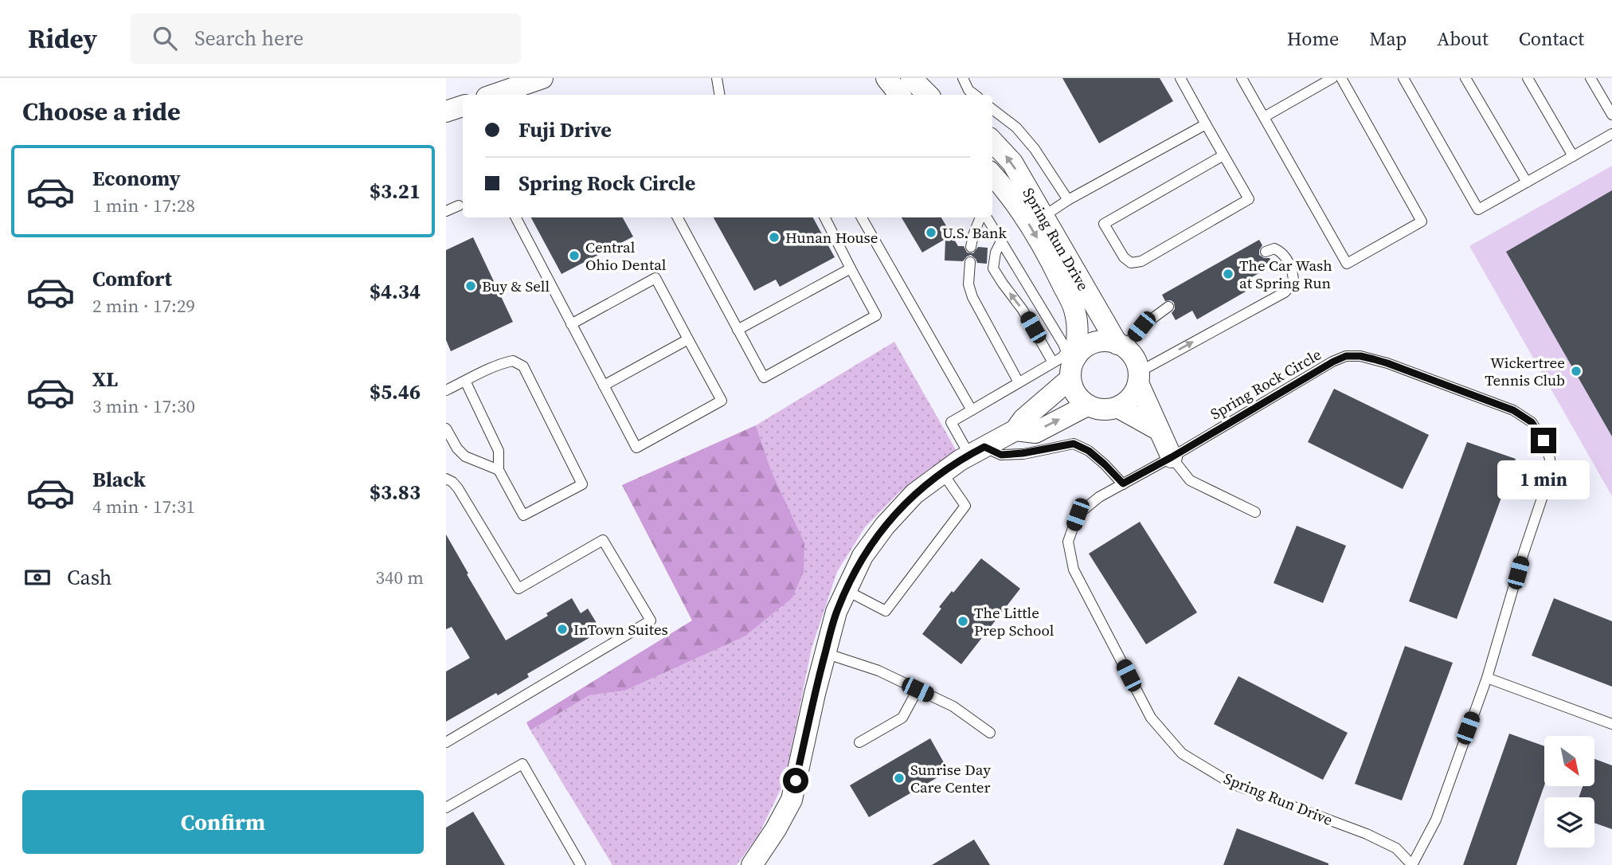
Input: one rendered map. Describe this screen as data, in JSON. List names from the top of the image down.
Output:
{
  "streets": {
    "street": ["Spring Run Drive"],
    "lane": ["Spring Rock Circle"]
  },
  "crossings": [
    ["Spring Run Drive", "Spring Rock Circle"]
  ],
  "places": [
    "U.S. Bank",
    "Hunan House",
    "Central Ohio Dental",
    "The Car Wash at Spring Run",
    "Buy & Sell",
    "Wickertree Tennis Club",
    "The Little Prep School",
    "InTown Suites",
    "Sunrise Day Care Center"
  ],
  "north": "bottom right",
  "page": {
    "header": "Ridey",
    "search": "Search here",
    "nav": [
      "Home",
      "Map",
      "About",
      "Contact"
    ],
    "heading": "Choose a ride",
    "banner": ["Fuji Drive", "Spring Rock Circle"],
    "list": [
      {
        "name": "Economy",
        "note": "1 min · 17:28",
        "value": "$3.21"
      },
      {
        "name": "Comfort",
        "note": "2 min · 17:29",
        "value": "$4.34"
      },
      {
        "name": "XL",
        "note": "3 min · 17:30",
        "value": "$5.46"
      },
      {
        "name": "Black",
        "note": "4 min · 17:31",
        "value": "$3.83"
      }
    ],
    "bubble": "1 min",
    "pay": ["Cash", "340 m"],
    "buttons": "Confirm"
  }
}
